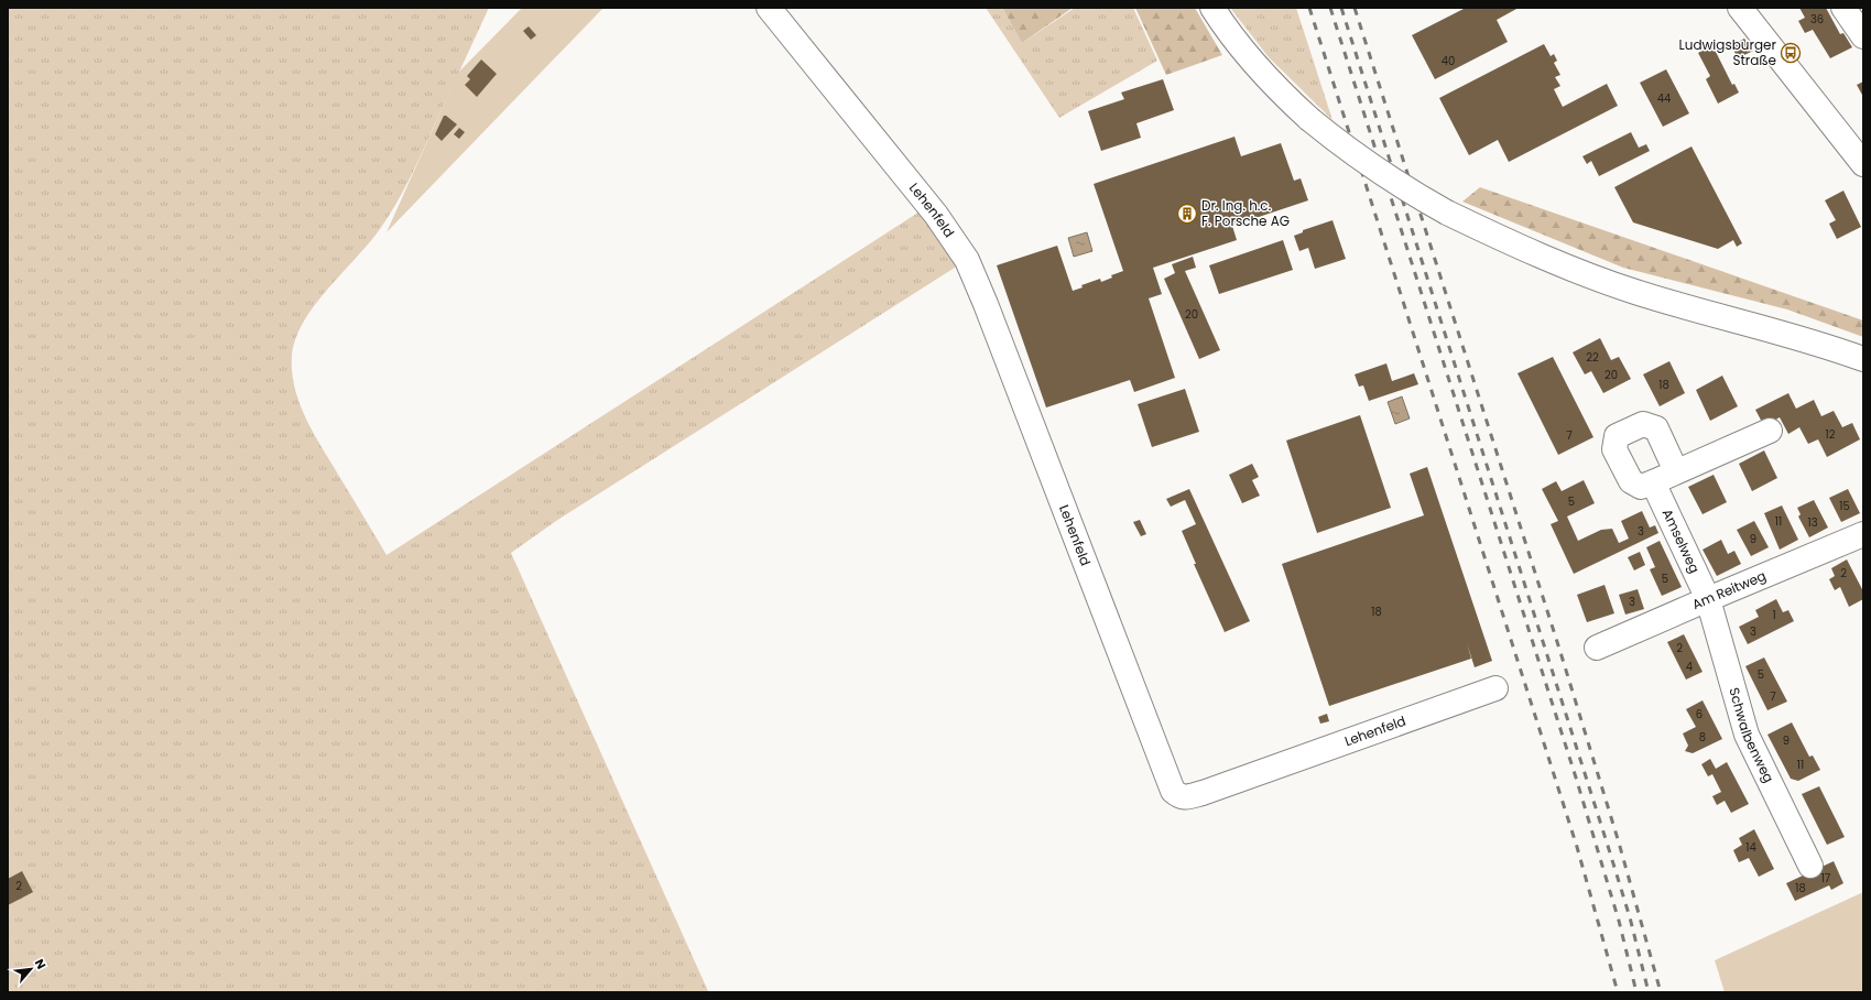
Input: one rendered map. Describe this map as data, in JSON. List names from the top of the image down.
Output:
{
  "streets": {
    "street": [
      "Lehenfeld",
      "Amselweg",
      "Am Reitweg",
      "Schwalbenweg"
    ]
  },
  "crossings": [
    ["Amselweg", "Am Reitweg"],
    ["Amselweg", "Schwalbenweg"],
    ["Am Reitweg", "Schwalbenweg"]
  ],
  "places": {
    "bus stop": ["Ludwigsburger Straße"],
    "building": ["Dr. Ing. h.c. F. Porsche AG"]
  },
  "house_numbers": [
    "36",
    "40",
    "44",
    "20",
    "22",
    "20",
    "18",
    "12",
    "7",
    "5",
    "15",
    "11",
    "13",
    "3",
    "9",
    "2",
    "5",
    "3",
    "18",
    "1",
    "3",
    "2",
    "4",
    "5",
    "7",
    "6",
    "8",
    "9",
    "11",
    "14",
    "17",
    "2",
    "18"
  ],
  "north": "top right"
}
